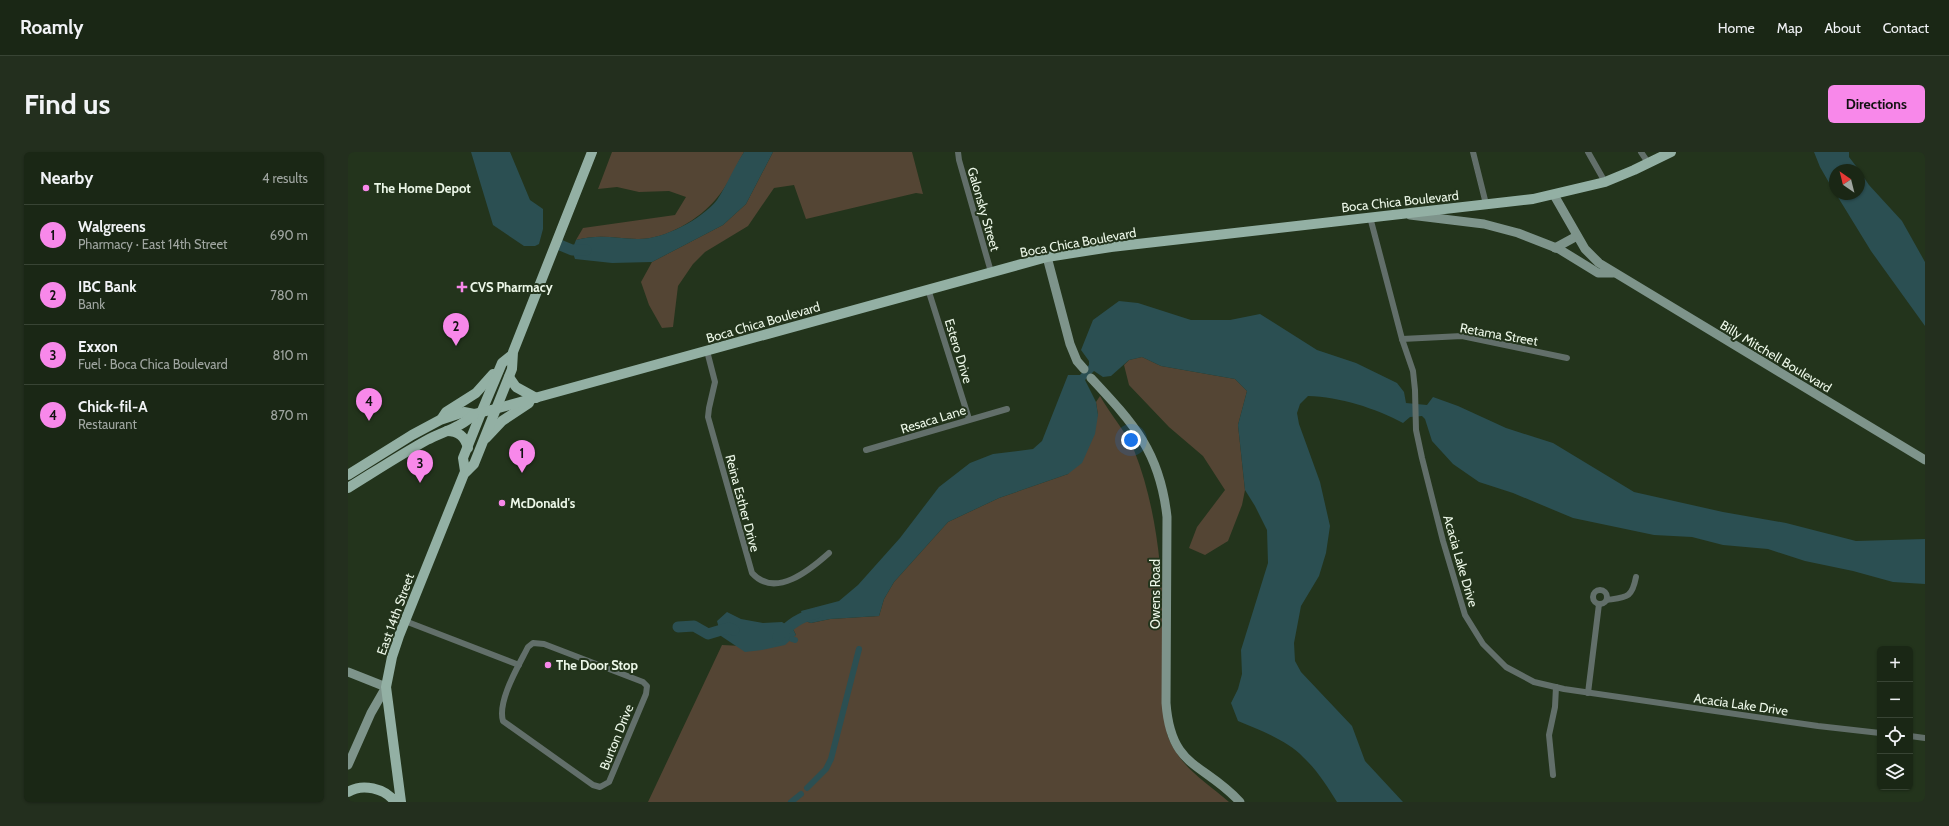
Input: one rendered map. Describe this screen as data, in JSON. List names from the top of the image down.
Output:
{
  "streets": {
    "main road": ["Boca Chica Boulevard", "East 14th Street"],
    "street": [
      "Galonsky Street",
      "Retama Street",
      "Estero Drive",
      "Billy Mitchell Boulevard",
      "Resaca Lane",
      "Reina Esther Drive",
      "Acacia Lake Drive",
      "Owens Road",
      "Burton Drive"
    ]
  },
  "crossings": [
    ["Boca Chica Boulevard", "Galonsky Street"],
    ["Boca Chica Boulevard", "Estero Drive"],
    ["Boca Chica Boulevard", "Billy Mitchell Boulevard"],
    ["Boca Chica Boulevard", "Reina Esther Drive"],
    ["Boca Chica Boulevard", "Acacia Lake Drive"],
    ["Boca Chica Boulevard", "East 14th Street"],
    ["Retama Street", "Acacia Lake Drive"],
    ["Estero Drive", "Resaca Lane"]
  ],
  "places": {
    "other": ["The Home Depot", "McDonald's", "The Door Stop"],
    "health": ["CVS Pharmacy"]
  },
  "north": "top left",
  "page": {
    "header": "Roamly",
    "nav": [
      "Home",
      "Map",
      "About",
      "Contact"
    ],
    "buttons": "Directions",
    "title": "Find us",
    "heading": ["Nearby", "4 results"],
    "list": [
      {
        "mark": "1",
        "name": "Walgreens",
        "note": "Pharmacy · East 14th Street",
        "value": "690 m"
      },
      {
        "mark": "2",
        "name": "IBC Bank",
        "note": "Bank",
        "value": "780 m"
      },
      {
        "mark": "3",
        "name": "Exxon",
        "note": "Fuel · Boca Chica Boulevard",
        "value": "810 m"
      },
      {
        "mark": "4",
        "name": "Chick-fil-A",
        "note": "Restaurant",
        "value": "870 m"
      }
    ],
    "pins": [
      "2",
      "4",
      "1",
      "3"
    ],
    "map_buttons": ["+", "−"]
  }
}
